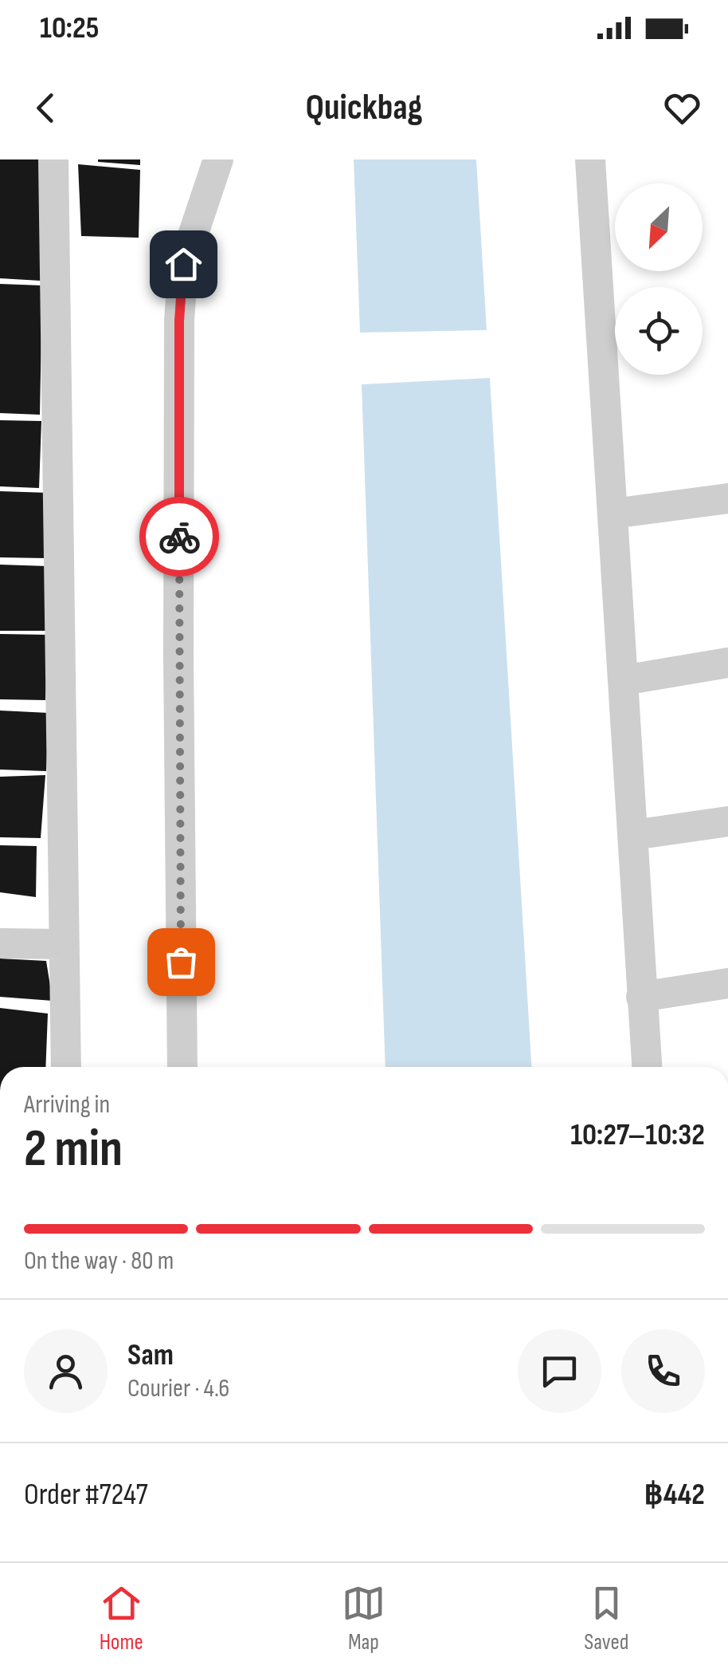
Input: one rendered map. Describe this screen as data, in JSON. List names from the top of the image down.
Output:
{
  "north": "bottom left",
  "page": {
    "status": "10:25",
    "header": "Quickbag",
    "heading": ["2 min", "Arriving in", "10:27–10:32"],
    "panel": [
      "Sam",
      "Courier · 4.6",
      "Order #7247",
      "฿442"
    ],
    "bar": "On the way · 80 m",
    "tabs": ["Home", "Map", "Saved"]
  }
}
